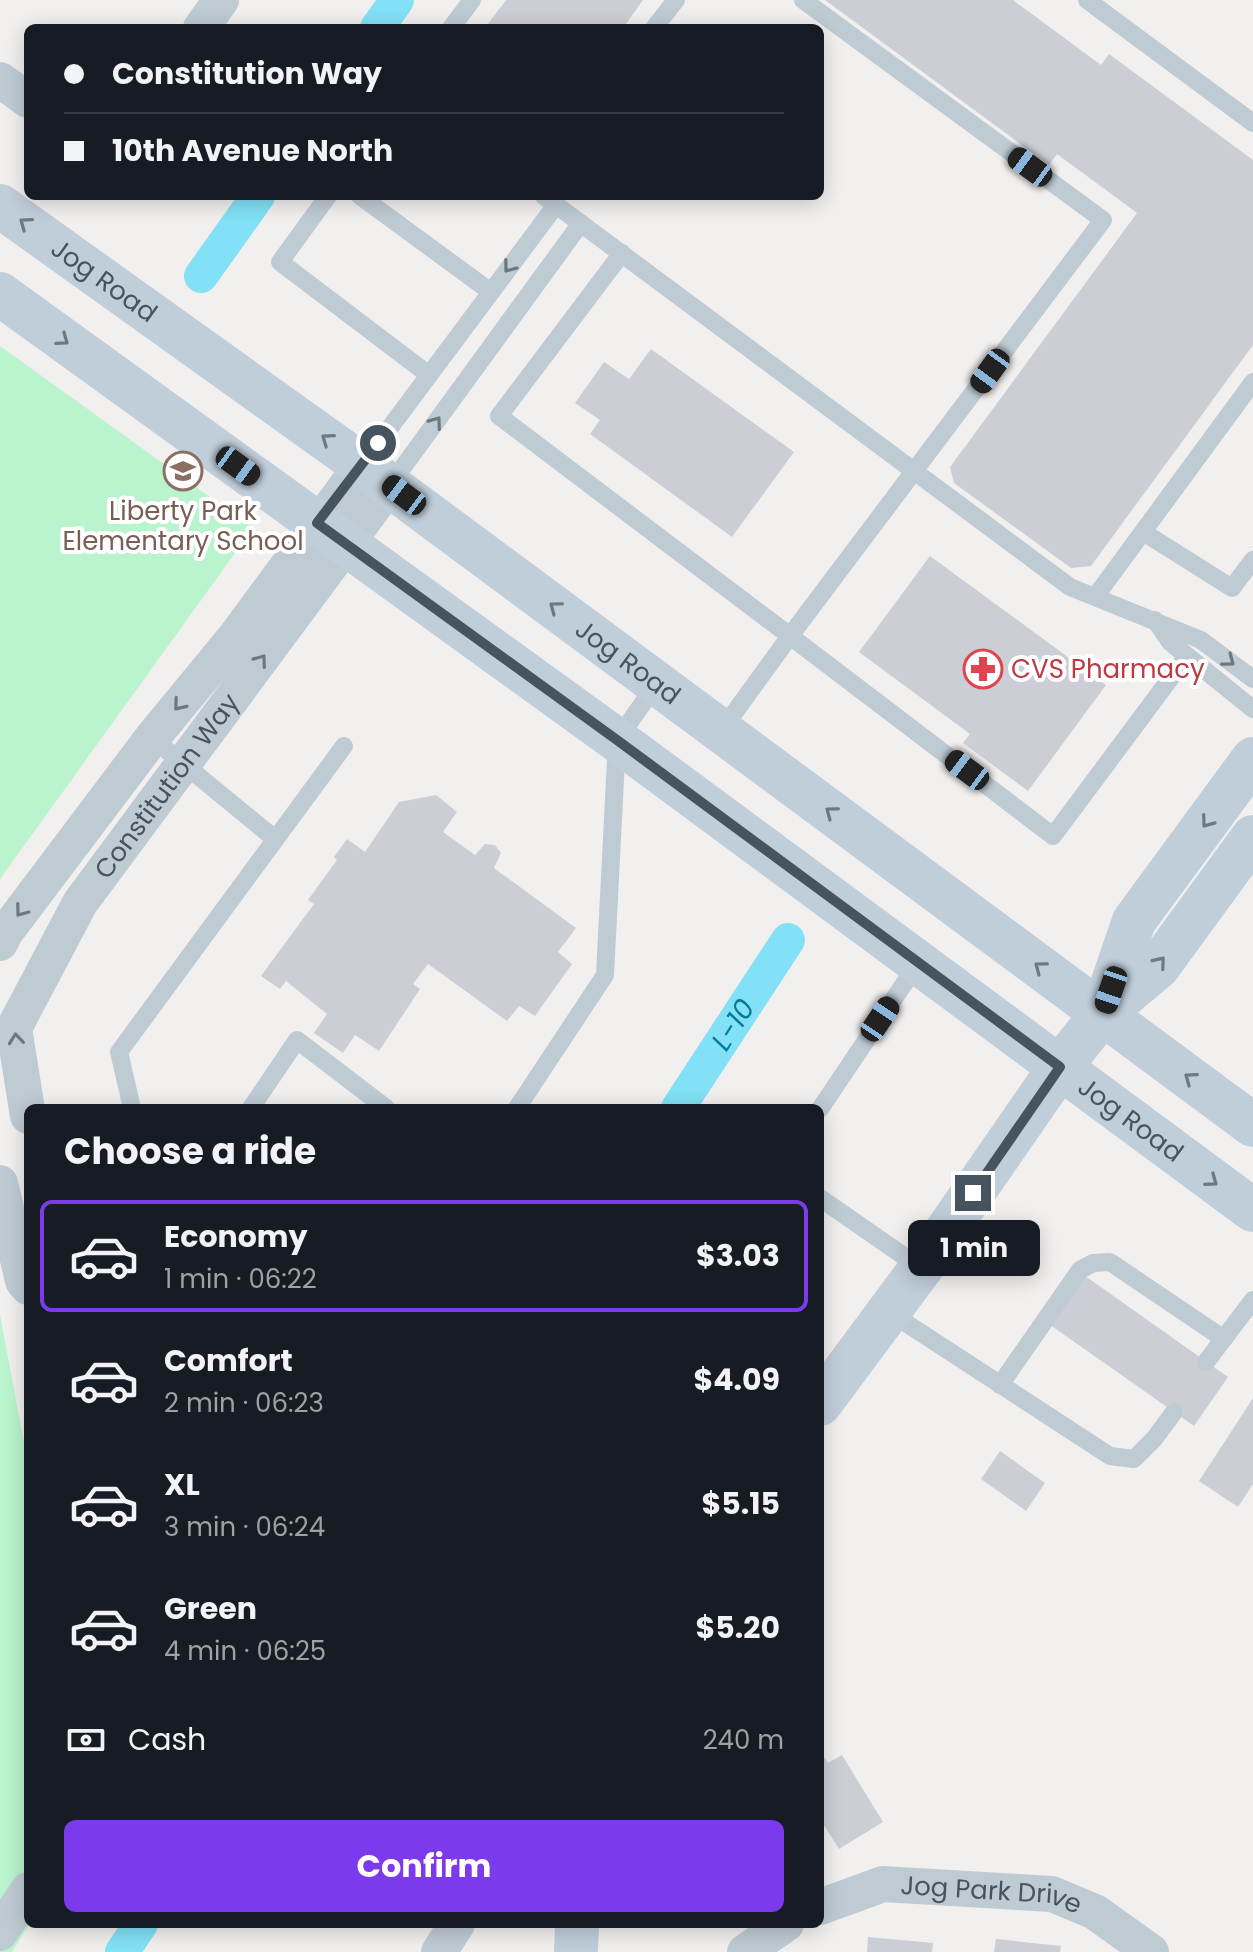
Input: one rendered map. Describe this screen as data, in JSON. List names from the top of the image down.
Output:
{
  "streets": {
    "main road": ["Jog Road"],
    "street": ["Constitution Way", "Jog Park Drive"]
  },
  "crossings": [
    ["Jog Road", "Constitution Way"]
  ],
  "water": ["L-10"],
  "places": {
    "school or university": ["Liberty Park Elementary School"],
    "pharmacy": ["CVS Pharmacy"]
  },
  "page": {
    "banner": ["Constitution Way", "10th Avenue North"],
    "heading": "Choose a ride",
    "list": [
      {
        "name": "Economy",
        "note": "1 min · 06:22",
        "value": "$3.03"
      },
      {
        "name": "Comfort",
        "note": "2 min · 06:23",
        "value": "$4.09"
      },
      {
        "name": "XL",
        "note": "3 min · 06:24",
        "value": "$5.15"
      },
      {
        "name": "Green",
        "note": "4 min · 06:25",
        "value": "$5.20"
      }
    ],
    "bubble": "1 min",
    "pay": ["Cash", "240 m"],
    "buttons": "Confirm"
  }
}
